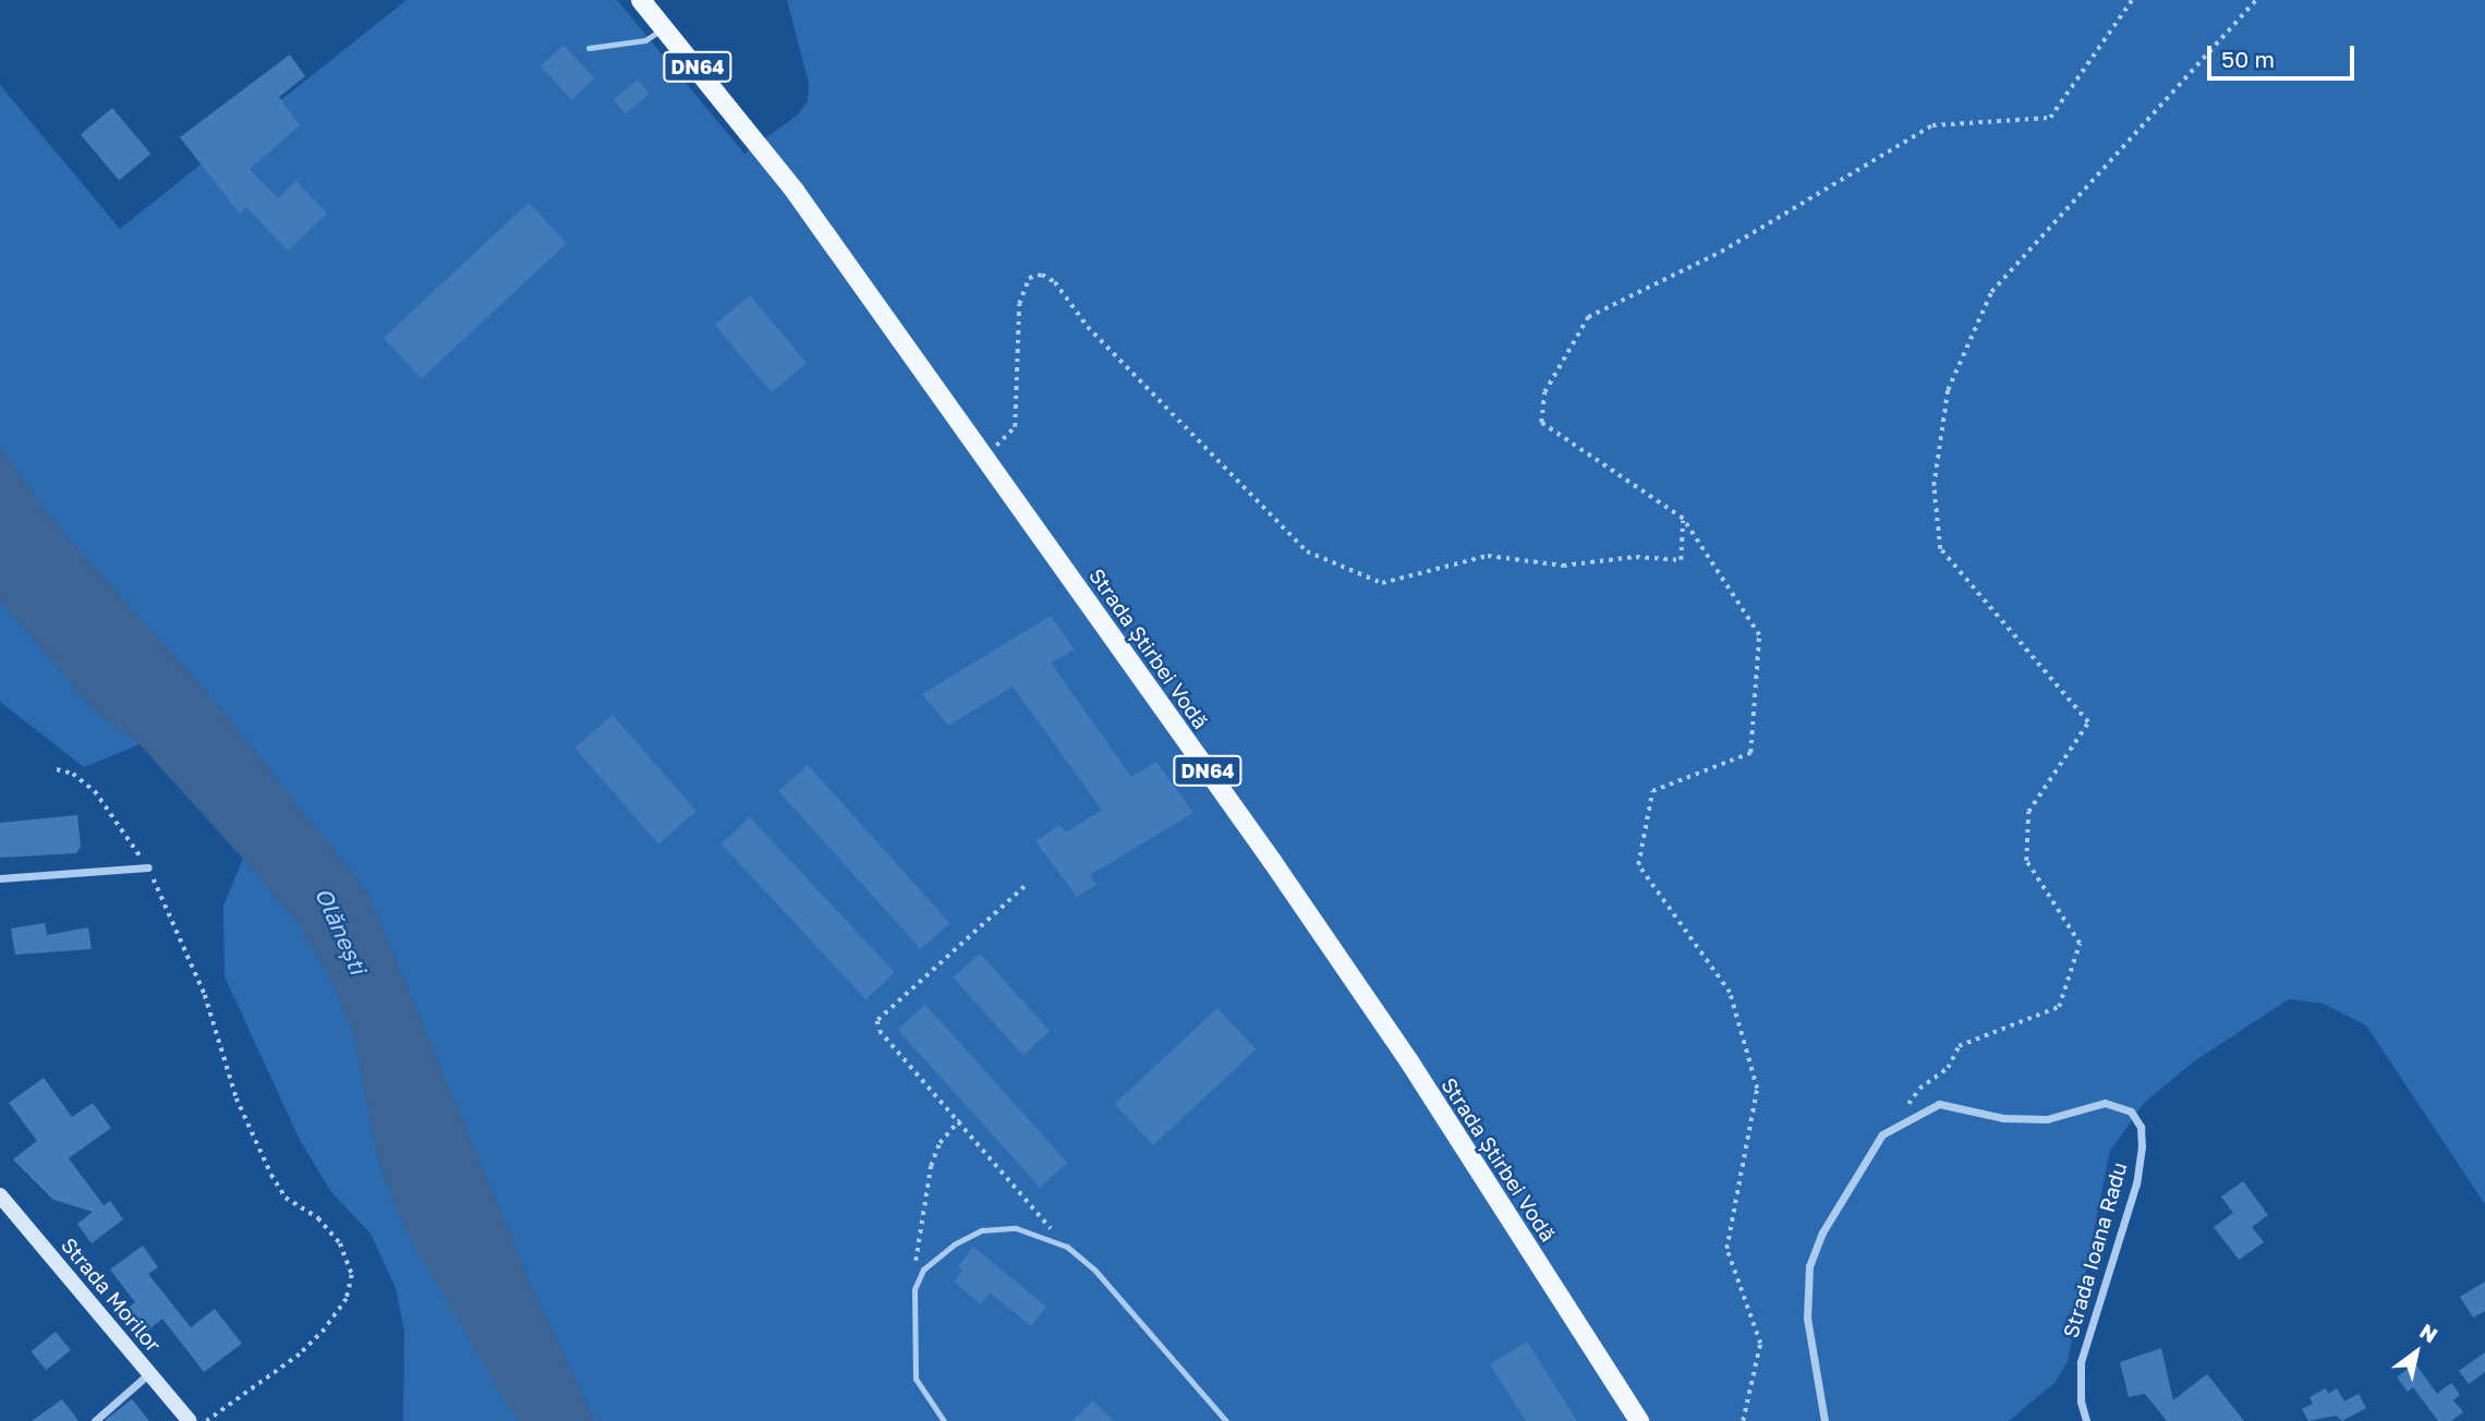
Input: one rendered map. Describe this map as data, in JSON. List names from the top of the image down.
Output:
{
  "streets": {
    "main road": ["DN64", "Strada Știrbei Vodă"],
    "street": ["Strada Ioana Radu", "Strada Morilor"]
  },
  "water": ["Olănești"],
  "scale_bar": "50 m",
  "north": "top right"
}
